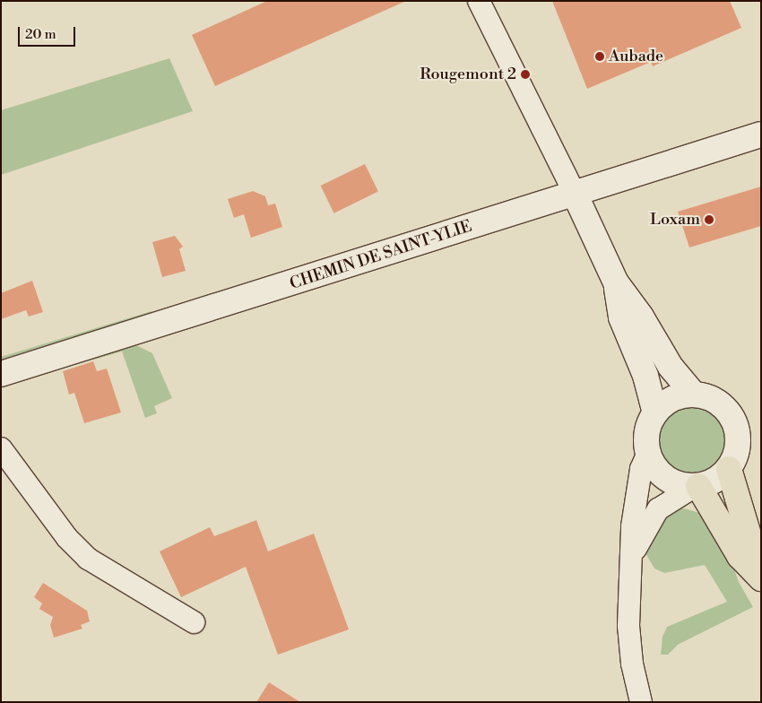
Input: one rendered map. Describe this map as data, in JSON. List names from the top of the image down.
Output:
{
  "streets": {
    "street": ["CHEMIN DE SAINT-YLIE"]
  },
  "places": ["Aubade", "Rougemont 2", "Loxam"],
  "scale_bar": "20 m"
}
